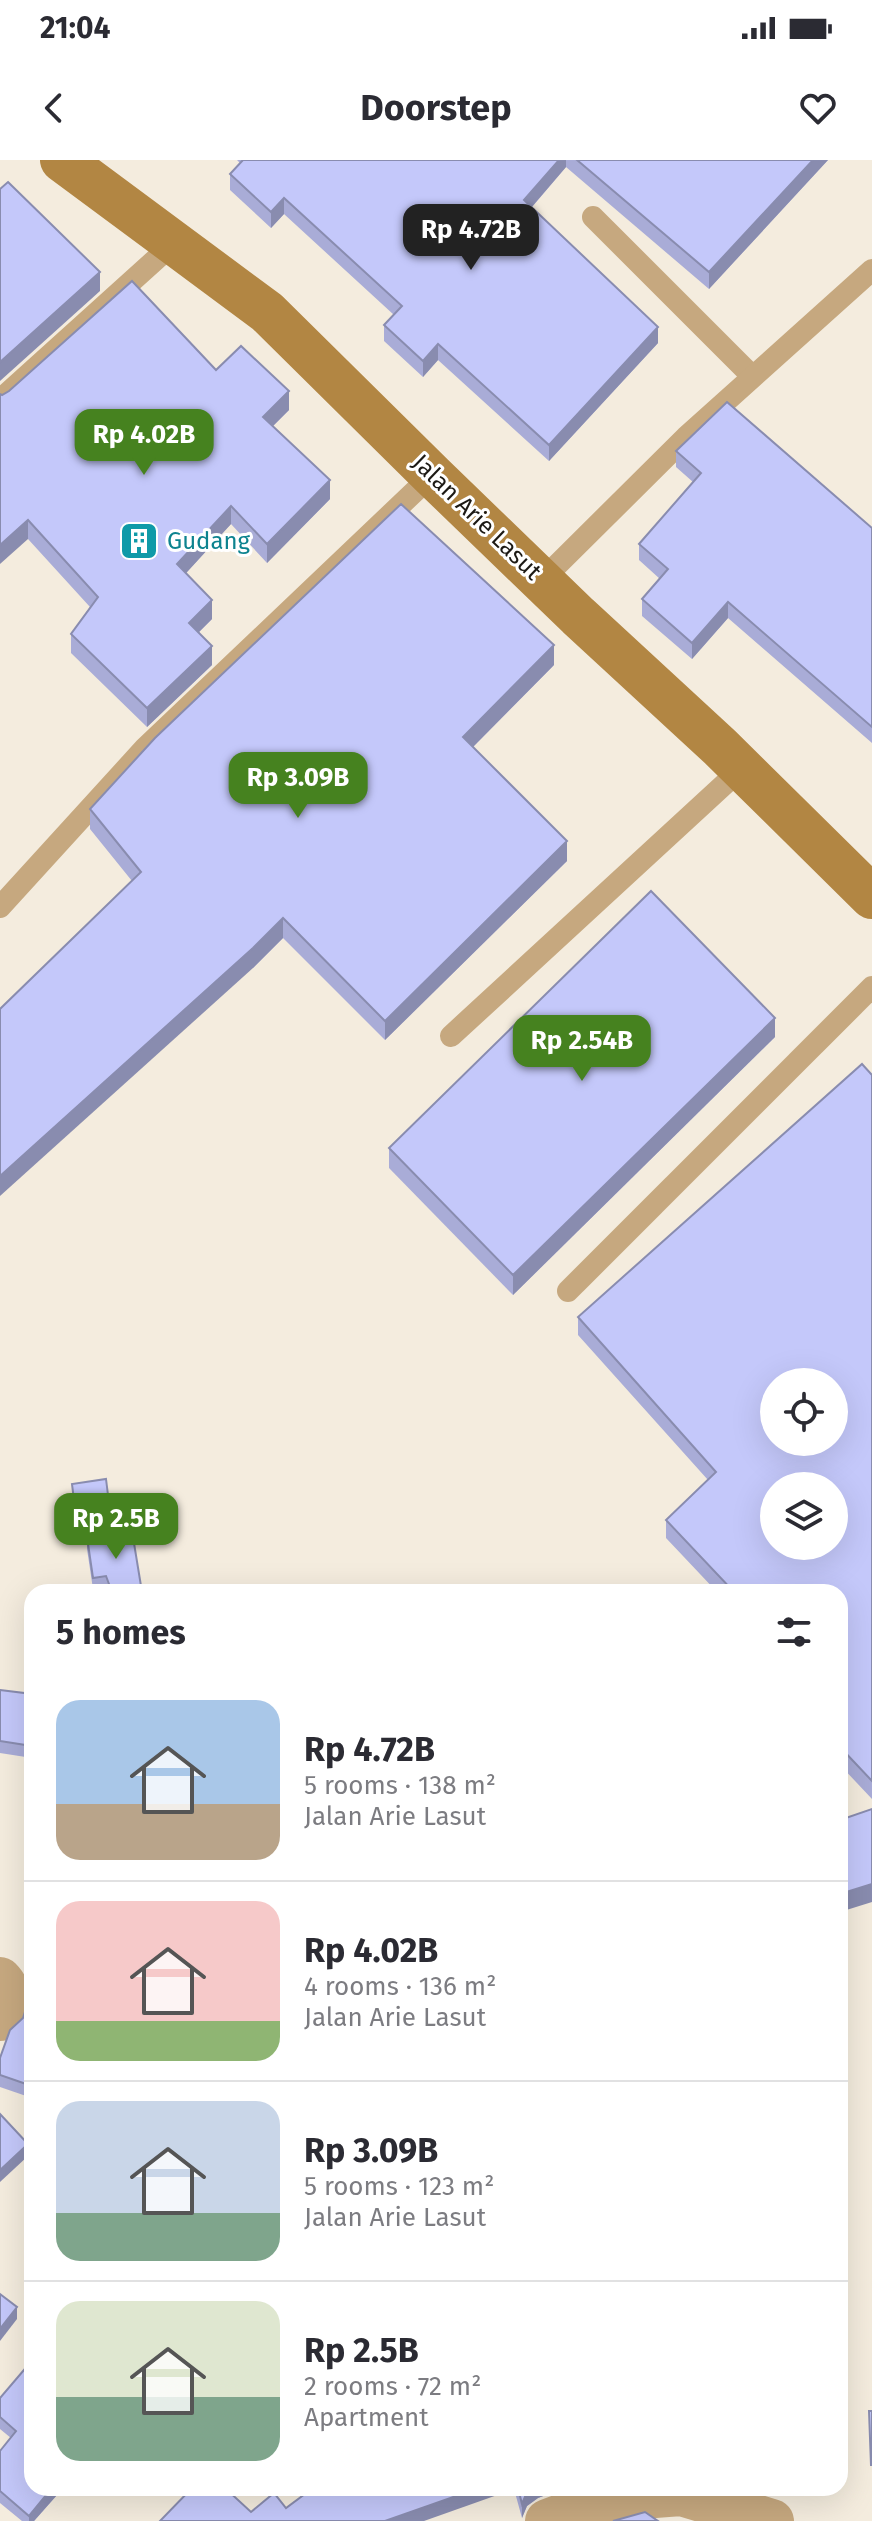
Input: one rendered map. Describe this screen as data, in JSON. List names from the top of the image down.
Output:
{
  "streets": {
    "main road": ["Jalan Arie Lasut"]
  },
  "places": {
    "building": ["Gudang"]
  },
  "page": {
    "status": "21:04",
    "header": "Doorstep",
    "price": [
      "Rp 4.72B",
      "Rp 4.02B",
      "Rp 3.09B",
      "Rp 2.54B",
      "Rp 2.5B"
    ],
    "heading": "5 homes",
    "list": [
      {
        "name": "Rp 4.72B",
        "note": "5 rooms · 138 m² · Jalan Arie Lasut"
      },
      {
        "name": "Rp 4.02B",
        "note": "4 rooms · 136 m² · Jalan Arie Lasut"
      },
      {
        "name": "Rp 3.09B",
        "note": "5 rooms · 123 m² · Jalan Arie Lasut"
      },
      {
        "name": "Rp 2.5B",
        "note": "2 rooms · 72 m² · Apartment"
      }
    ]
  }
}
